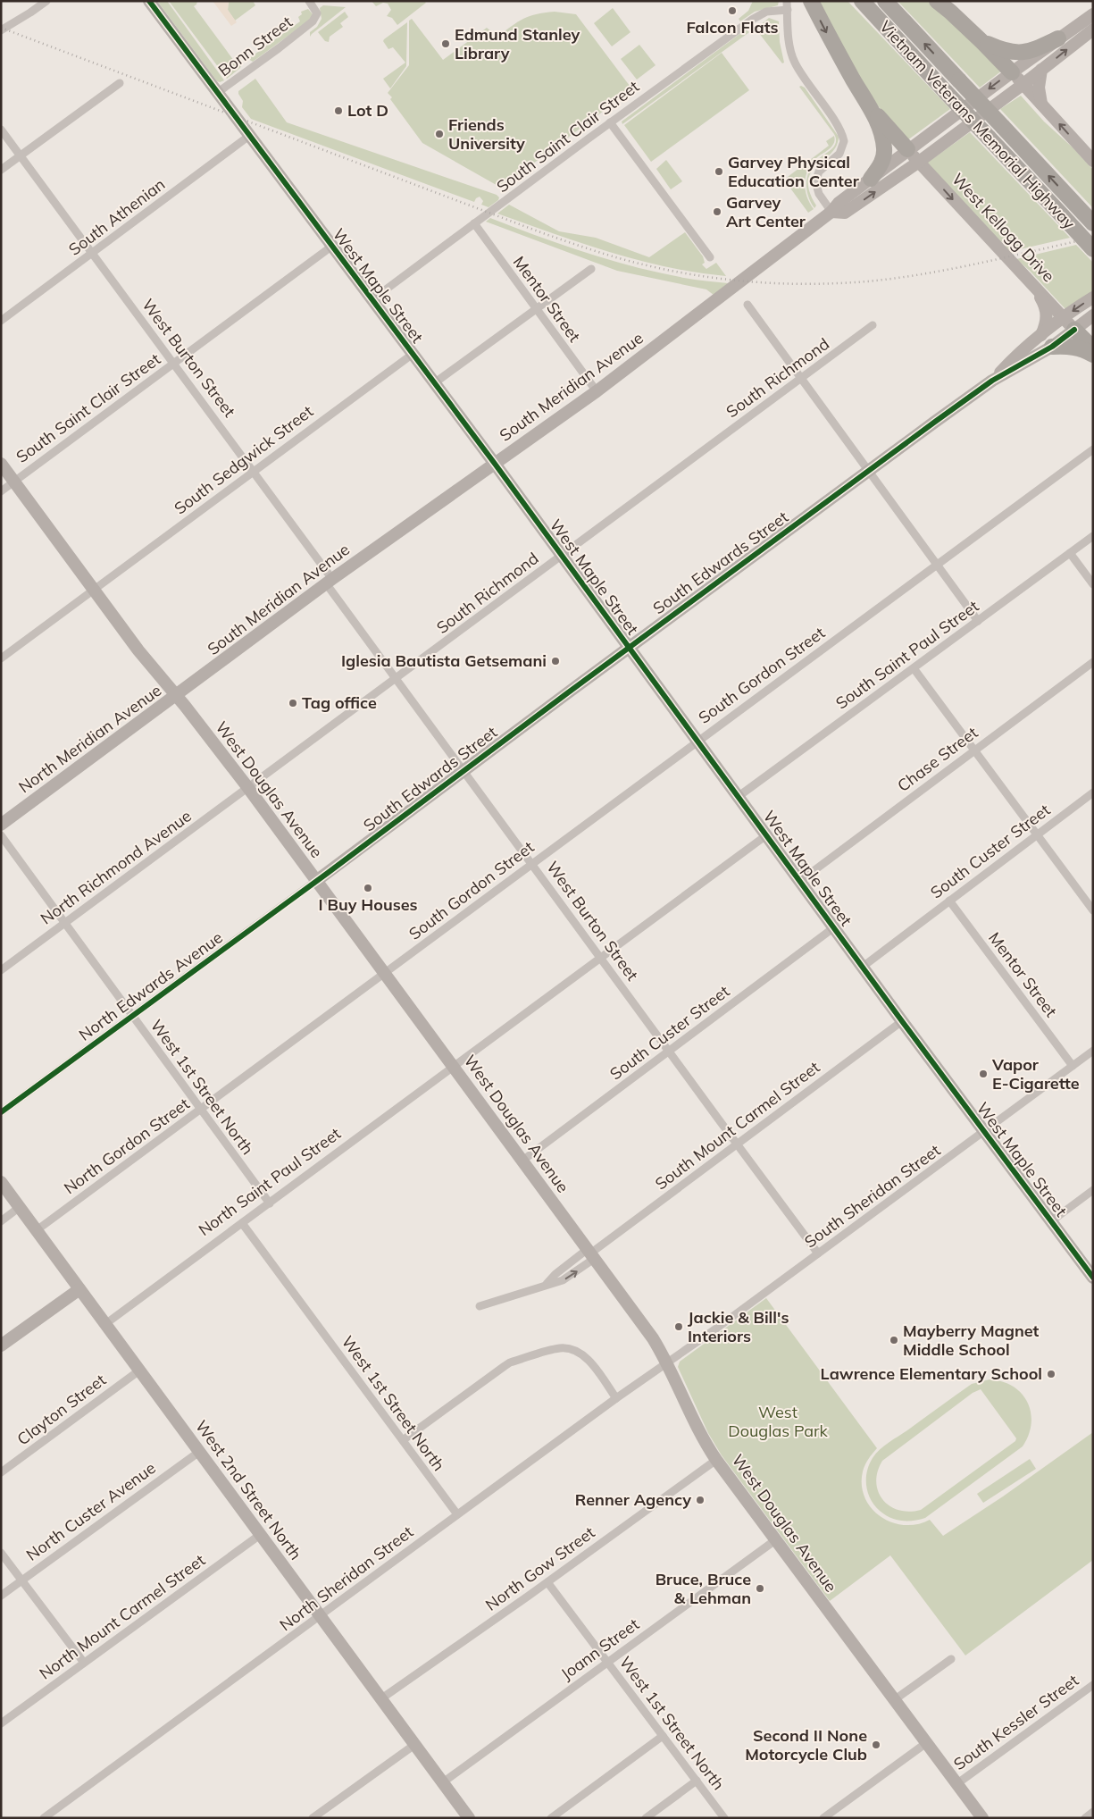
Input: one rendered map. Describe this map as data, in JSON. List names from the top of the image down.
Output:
{
  "streets": {
    "highway": ["Vietnam Veterans Memorial Highway"],
    "main road": [
      "West Kellogg Drive",
      "West Maple Street",
      "South Meridian Avenue",
      "South Edwards Street",
      "North Meridian Avenue",
      "West Douglas Avenue",
      "West 2nd Street North"
    ],
    "street": [
      "Bonn Street",
      "South Saint Clair Street",
      "South Athenian",
      "Mentor Street",
      "West Burton Street",
      "South Richmond",
      "South Sedgwick Street",
      "South Saint Paul Street",
      "South Gordon Street",
      "Chase Street",
      "South Custer Street",
      "North Richmond Avenue",
      "North Edwards Avenue",
      "West 1st Street North",
      "South Mount Carmel Street",
      "North Gordon Street",
      "North Saint Paul Street",
      "South Sheridan Street",
      "Clayton Street",
      "North Custer Avenue",
      "North Gow Street",
      "North Sheridan Street",
      "North Mount Carmel Street",
      "Joann Street",
      "South Kessler Street"
    ]
  },
  "crossings": [
    ["Bonn Street", "West Maple Street"],
    ["South Saint Clair Street", "West Maple Street"],
    ["South Saint Clair Street", "Mentor Street"],
    ["South Saint Clair Street", "West Burton Street"],
    ["South Saint Clair Street", "West Douglas Avenue"],
    ["South Athenian", "West Maple Street"],
    ["South Athenian", "West Burton Street"],
    ["West Kellogg Drive", "South Meridian Avenue"],
    ["West Maple Street", "South Richmond"],
    ["West Maple Street", "South Meridian Avenue"],
    ["West Maple Street", "South Sedgwick Street"],
    ["West Maple Street", "South Edwards Street"],
    ["West Maple Street", "South Saint Paul Street"],
    ["West Maple Street", "South Gordon Street"],
    ["West Maple Street", "Chase Street"],
    ["West Maple Street", "South Custer Street"],
    ["West Maple Street", "South Mount Carmel Street"],
    ["West Maple Street", "South Sheridan Street"],
    ["Mentor Street", "South Meridian Avenue"],
    ["Mentor Street", "South Custer Street"],
    ["Mentor Street", "South Sheridan Street"],
    ["West Burton Street", "South Richmond"],
    ["West Burton Street", "South Meridian Avenue"],
    ["West Burton Street", "South Sedgwick Street"],
    ["West Burton Street", "South Edwards Street"],
    ["West Burton Street", "South Gordon Street"],
    ["West Burton Street", "South Custer Street"],
    ["West Burton Street", "South Mount Carmel Street"],
    ["West Burton Street", "South Sheridan Street"],
    ["South Richmond", "West Douglas Avenue"],
    ["South Richmond", "North Richmond Avenue"],
    ["South Meridian Avenue", "North Meridian Avenue"],
    ["South Meridian Avenue", "West Douglas Avenue"],
    ["South Sedgwick Street", "West Douglas Avenue"],
    ["South Edwards Street", "West Douglas Avenue"],
    ["South Edwards Street", "North Edwards Avenue"],
    ["South Gordon Street", "West Douglas Avenue"],
    ["South Gordon Street", "North Gordon Street"],
    ["North Meridian Avenue", "West Douglas Avenue"],
    ["North Meridian Avenue", "West 1st Street North"],
    ["West Douglas Avenue", "South Custer Street"],
    ["West Douglas Avenue", "North Richmond Avenue"],
    ["West Douglas Avenue", "North Edwards Avenue"],
    ["West Douglas Avenue", "South Mount Carmel Street"],
    ["West Douglas Avenue", "North Gordon Street"],
    ["West Douglas Avenue", "North Saint Paul Street"],
    ["West Douglas Avenue", "South Sheridan Street"],
    ["West Douglas Avenue", "North Gow Street"],
    ["West Douglas Avenue", "North Sheridan Street"],
    ["West Douglas Avenue", "Joann Street"],
    ["West Douglas Avenue", "South Kessler Street"],
    ["North Richmond Avenue", "West 1st Street North"],
    ["North Edwards Avenue", "West 1st Street North"],
    ["West 1st Street North", "North Gordon Street"],
    ["West 1st Street North", "North Saint Paul Street"],
    ["West 1st Street North", "North Gow Street"],
    ["West 1st Street North", "North Sheridan Street"],
    ["West 1st Street North", "Joann Street"],
    ["North Gordon Street", "West 2nd Street North"],
    ["North Saint Paul Street", "West 2nd Street North"],
    ["South Sheridan Street", "North Sheridan Street"],
    ["Clayton Street", "West 2nd Street North"],
    ["West 2nd Street North", "North Custer Avenue"],
    ["West 2nd Street North", "North Gow Street"],
    ["West 2nd Street North", "North Sheridan Street"],
    ["West 2nd Street North", "North Mount Carmel Street"],
    ["West 2nd Street North", "Joann Street"]
  ],
  "one_way": ["West Kellogg Drive"],
  "parks": ["West Douglas Park"],
  "places": [
    "Falcon Flats",
    "Edmund Stanley Library",
    "Lot D",
    "Friends University",
    "Garvey Physical Education Center",
    "Garvey Art Center",
    "Iglesia Bautista Getsemani",
    "Tag office",
    "I Buy Houses",
    "Vapor E-Cigarette",
    "Jackie & Bill's Interiors",
    "Mayberry Magnet Middle School",
    "Lawrence Elementary School",
    "Renner Agency",
    "Bruce, Bruce & Lehman",
    "Second II None Motorcycle Club"
  ]
}
